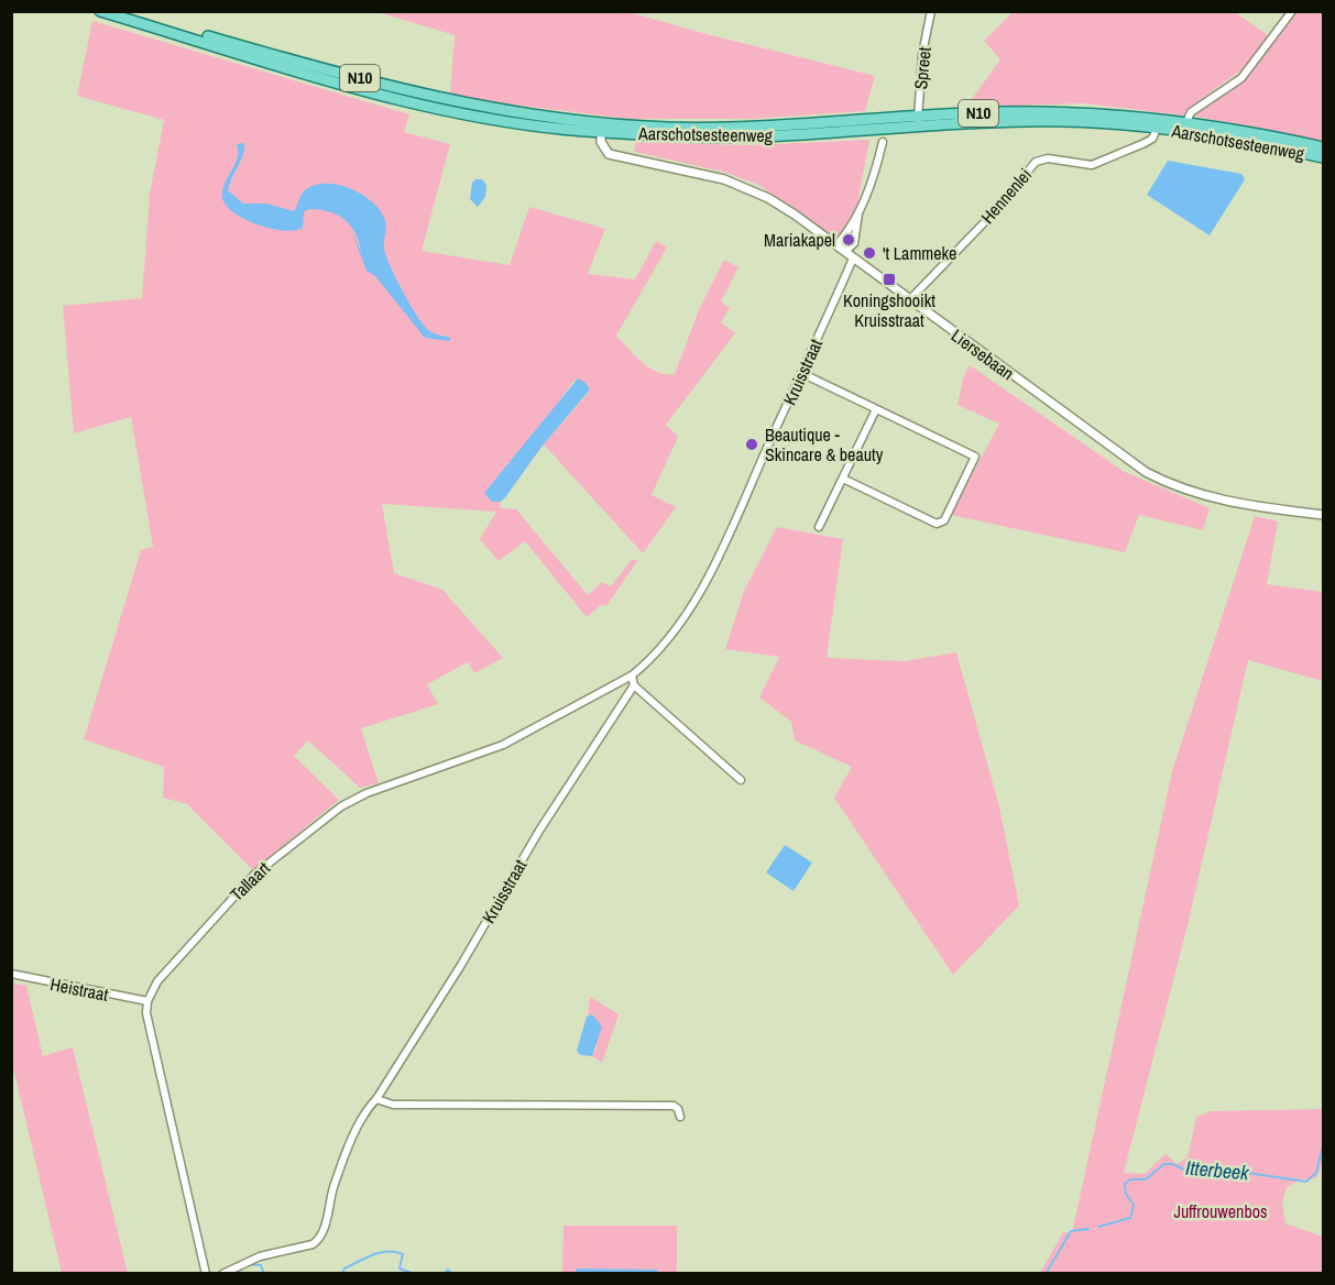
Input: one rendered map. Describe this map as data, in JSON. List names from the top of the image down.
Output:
{
  "streets": {
    "main road": ["N10", "Aarschotsesteenweg"],
    "street": [
      "Spreet",
      "Hennenlei",
      "Liersebaan",
      "Kruisstraat",
      "Tallaart",
      "Heistraat"
    ]
  },
  "crossings": [
    ["Spreet", "Aarschotsesteenweg"],
    ["Aarschotsesteenweg", "Hennenlei"],
    ["Aarschotsesteenweg", "Liersebaan"],
    ["Hennenlei", "Liersebaan"],
    ["Liersebaan", "Kruisstraat"],
    ["Kruisstraat", "Tallaart"],
    ["Tallaart", "Heistraat"]
  ],
  "water": ["Itterbeek"],
  "parks": ["Juffrouwenbos"],
  "places": {
    "other": ["Mariakapel", "'t Lammeke", "Beautique - Skincare & beauty"],
    "transit": ["Koningshooikt Kruisstraat"]
  }
}
